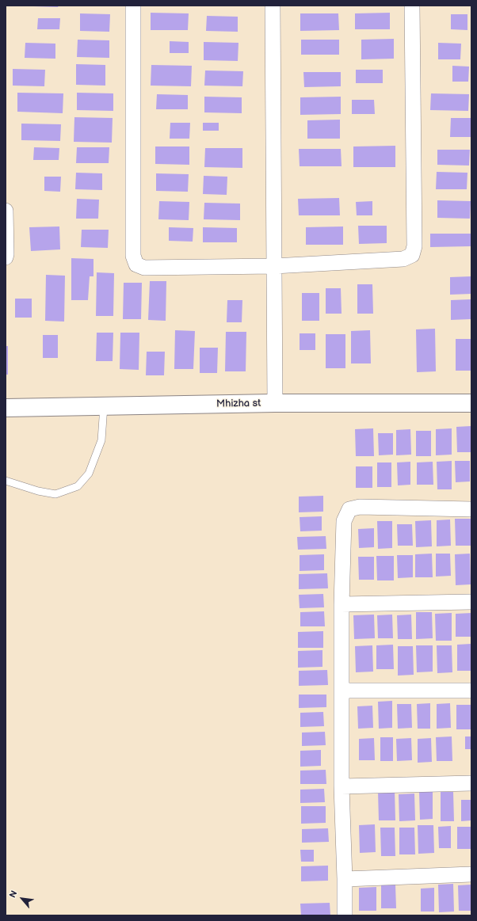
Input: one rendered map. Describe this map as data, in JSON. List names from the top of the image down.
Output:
{
  "streets": {
    "street": ["Mhizha st"]
  },
  "north": "top left"
}
